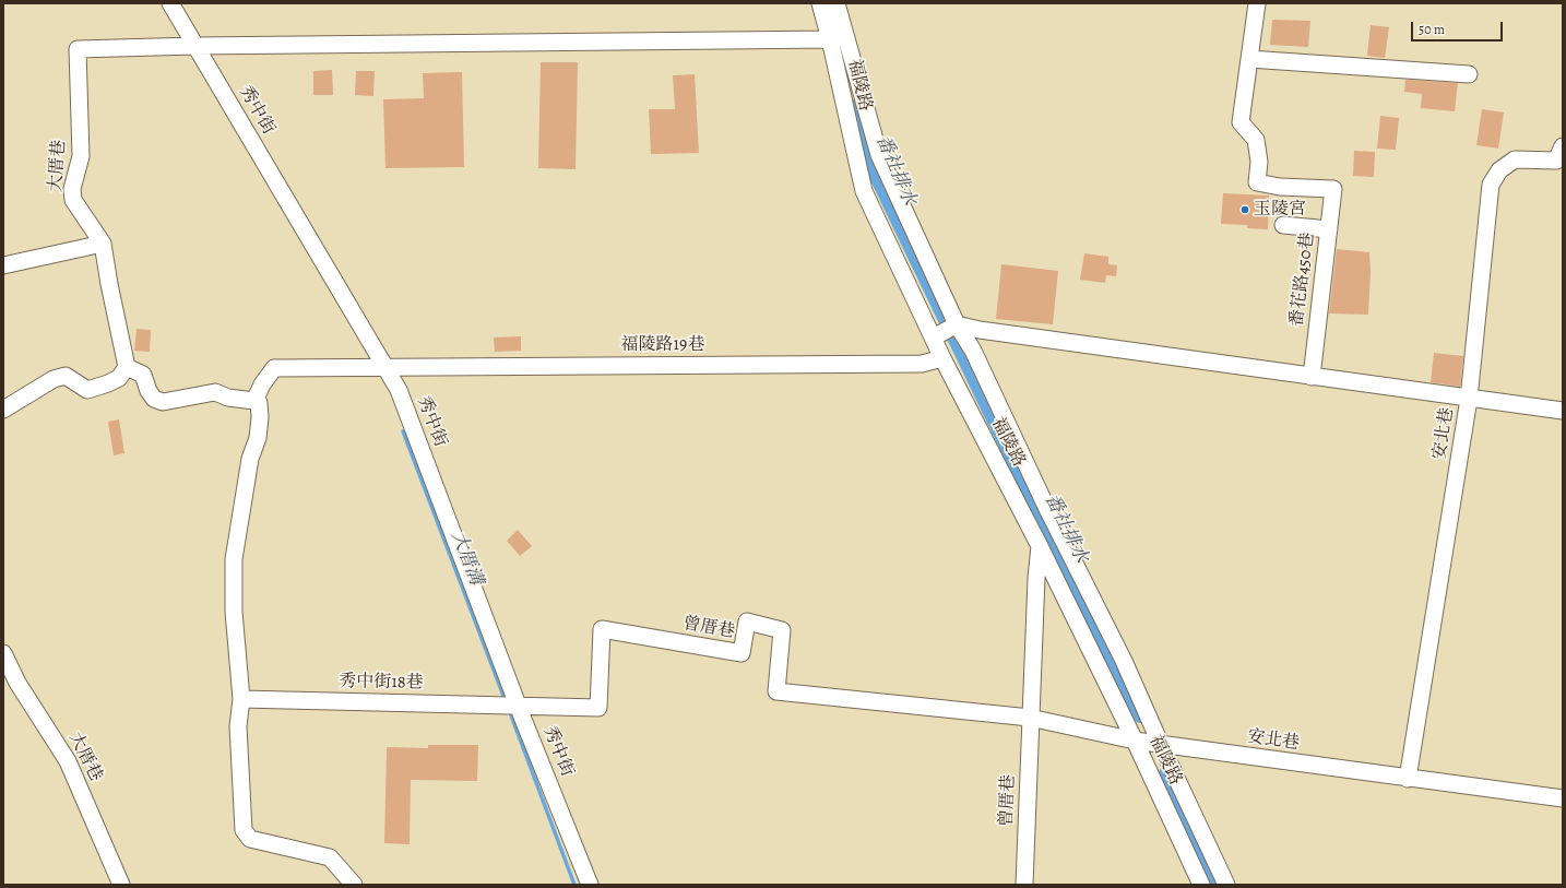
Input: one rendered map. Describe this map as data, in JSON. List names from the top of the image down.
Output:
{
  "streets": {
    "street": [
      "福陵路",
      "秀中街",
      "大厝巷",
      "番花路450巷",
      "福陵路19巷",
      "安北巷",
      "曾厝巷",
      "秀中街18巷"
    ]
  },
  "crossings": [
    ["福陵路", "福陵路19巷"],
    ["福陵路", "安北巷"],
    ["福陵路", "曾厝巷"],
    ["秀中街", "大厝巷"],
    ["秀中街", "福陵路19巷"],
    ["秀中街", "曾厝巷"],
    ["秀中街", "秀中街18巷"],
    ["安北巷", "曾厝巷"],
    ["曾厝巷", "秀中街18巷"]
  ],
  "water": ["番社排水", "大厝溝"],
  "places": ["玉陵宮"],
  "scale_bar": "50 m"
}
